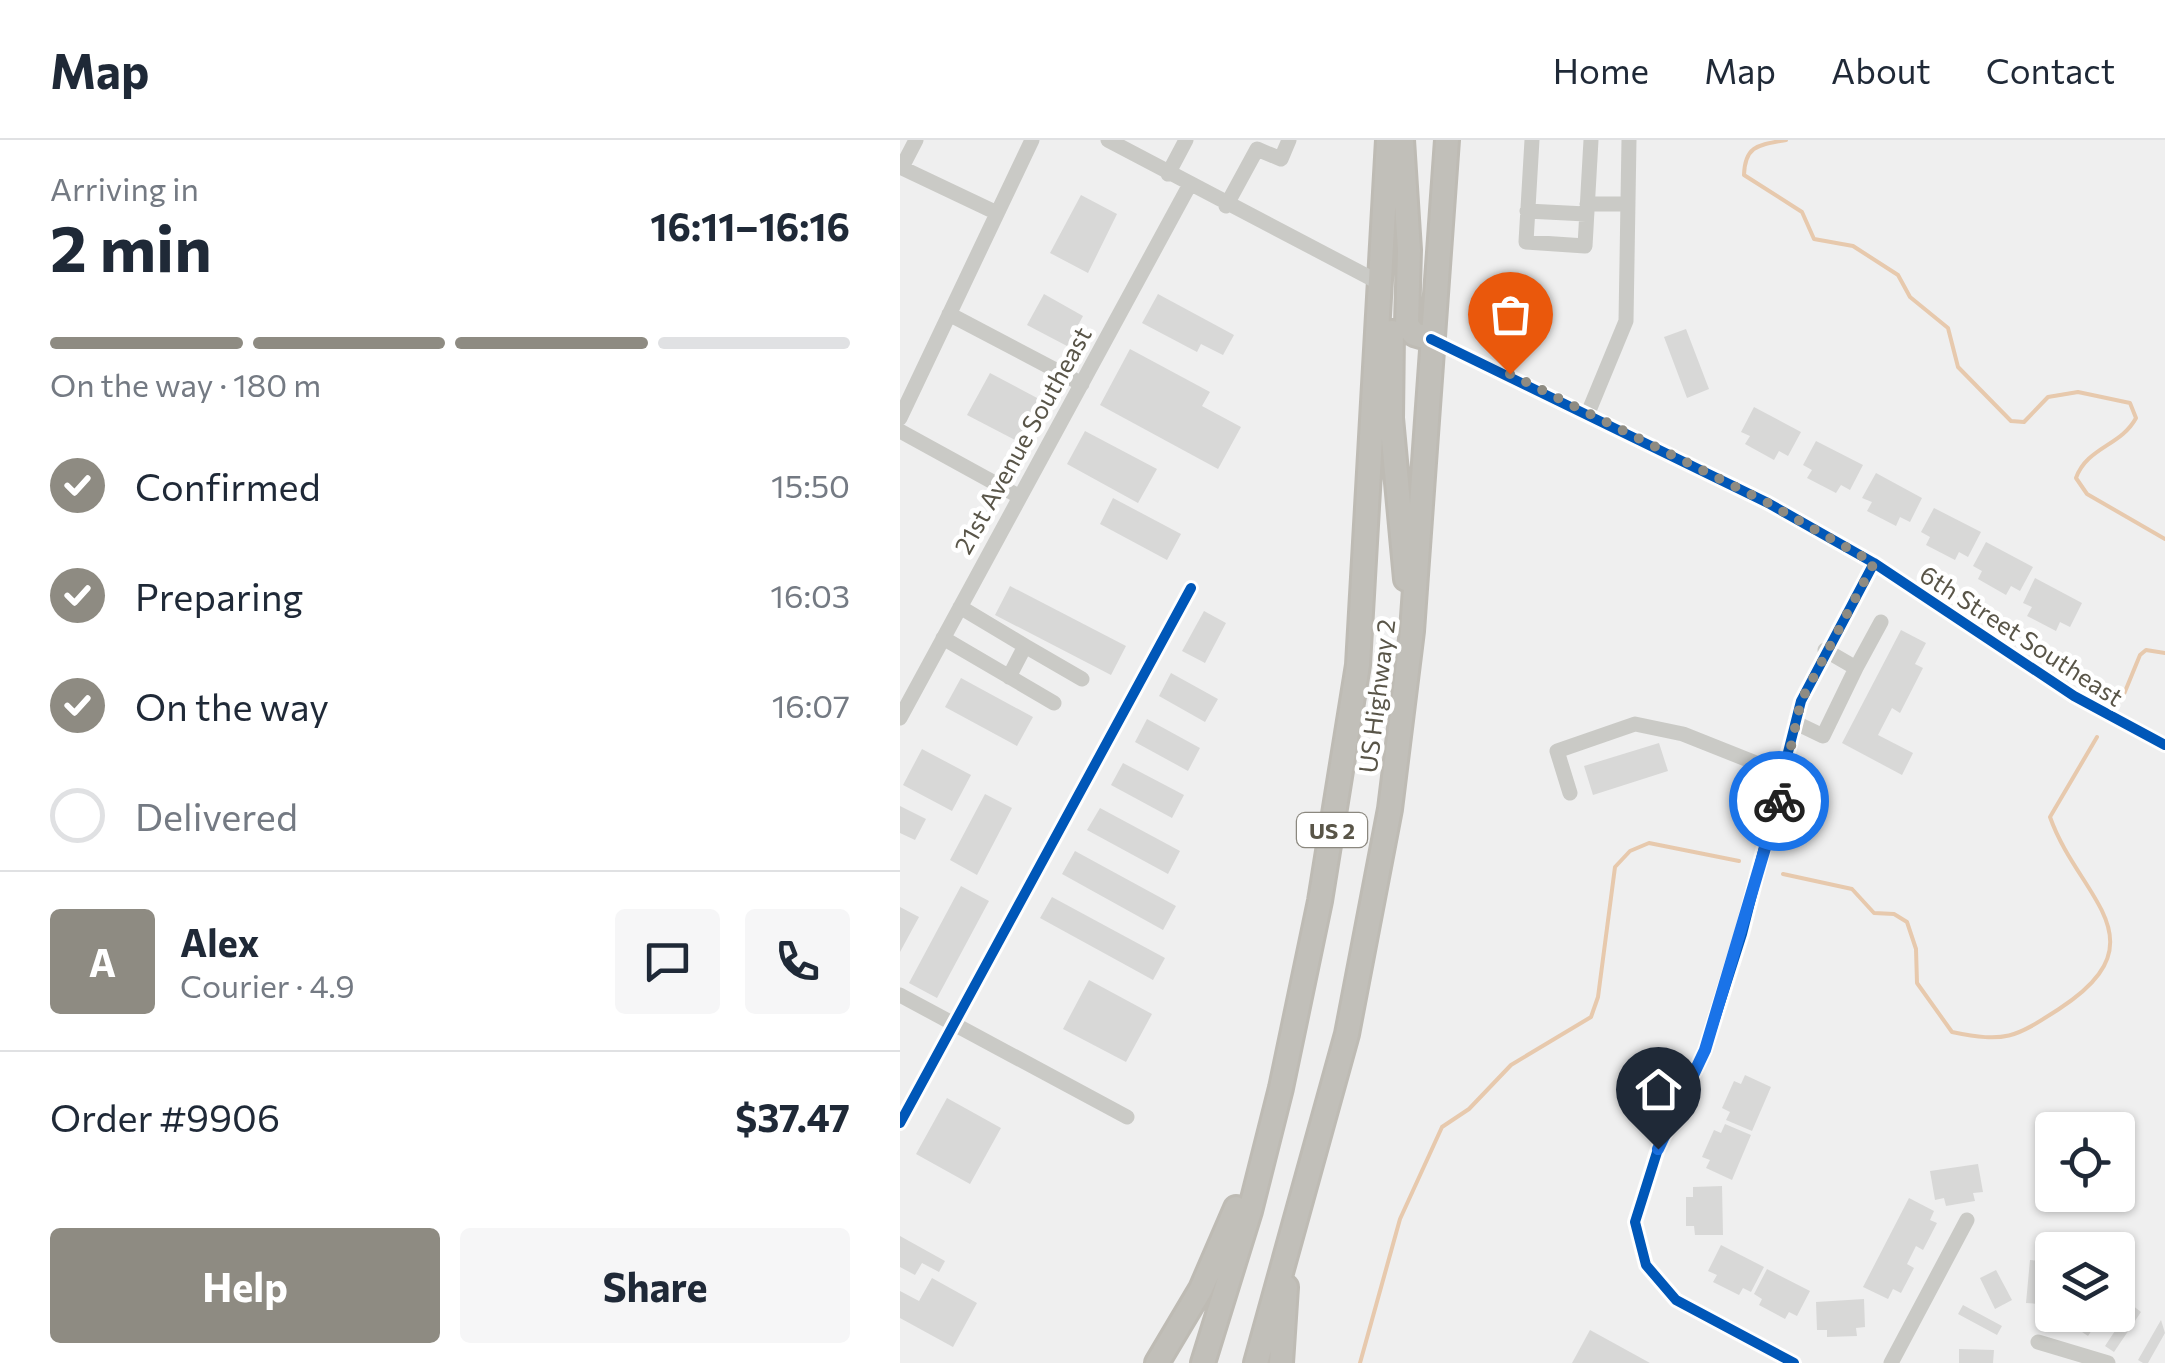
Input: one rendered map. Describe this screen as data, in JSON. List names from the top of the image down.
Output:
{
  "streets": {
    "highway": ["US Highway 2", "US 2"],
    "street": ["21st Avenue Southeast", "6th Street Southeast"]
  },
  "crossings": [
    ["6th Street Southeast", "US Highway 2"]
  ],
  "page": {
    "header": "Map",
    "nav": [
      "Home",
      "Map",
      "About",
      "Contact"
    ],
    "heading": ["2 min", "Arriving in", "16:11–16:16"],
    "panel": [
      "Alex",
      "Courier · 4.9",
      "Order #9906",
      "$37.47"
    ],
    "bar": "On the way · 180 m",
    "list": [
      ["Confirmed", "15:50"],
      ["Preparing", "16:03"],
      ["On the way", "16:07"],
      "Delivered"
    ],
    "round": "A",
    "buttons": ["Help", "Share"]
  }
}
